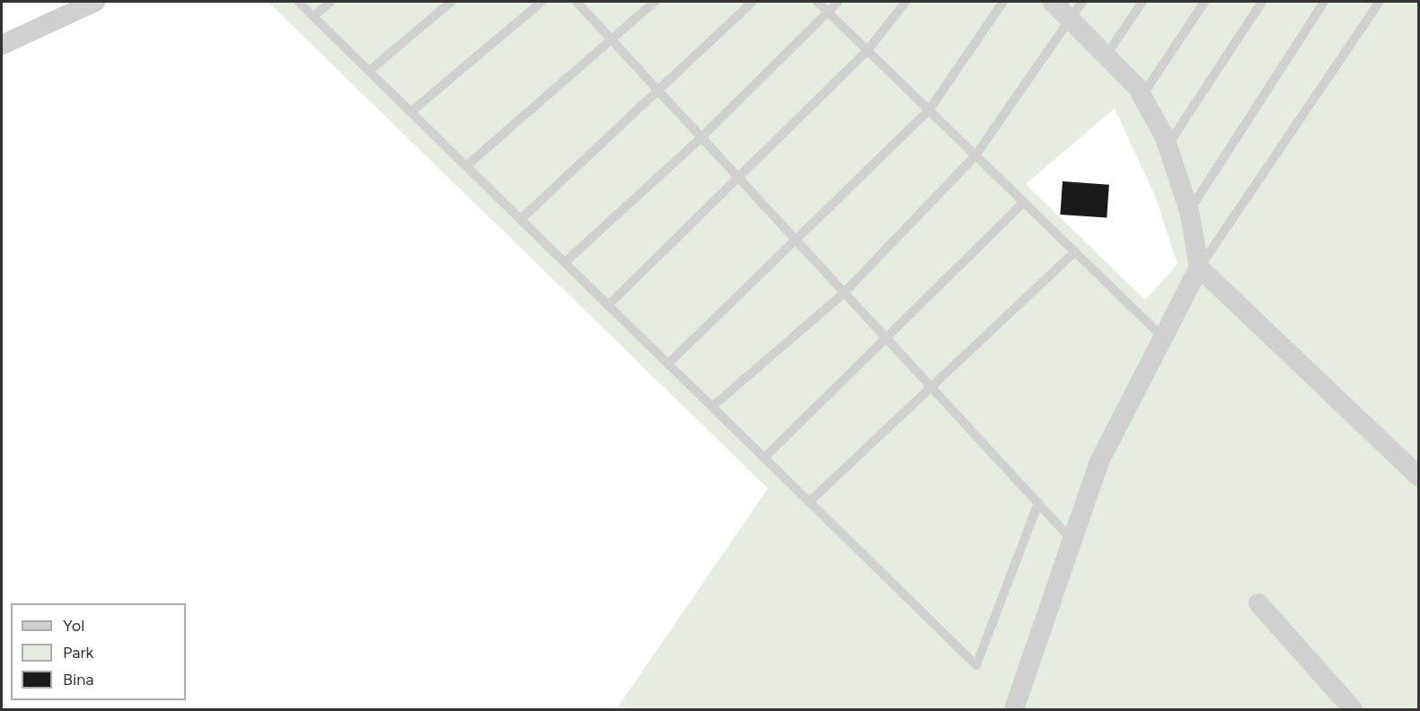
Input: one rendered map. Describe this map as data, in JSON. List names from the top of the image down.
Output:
{
  "legend": ["Yol", "Park", "Bina"]
}
